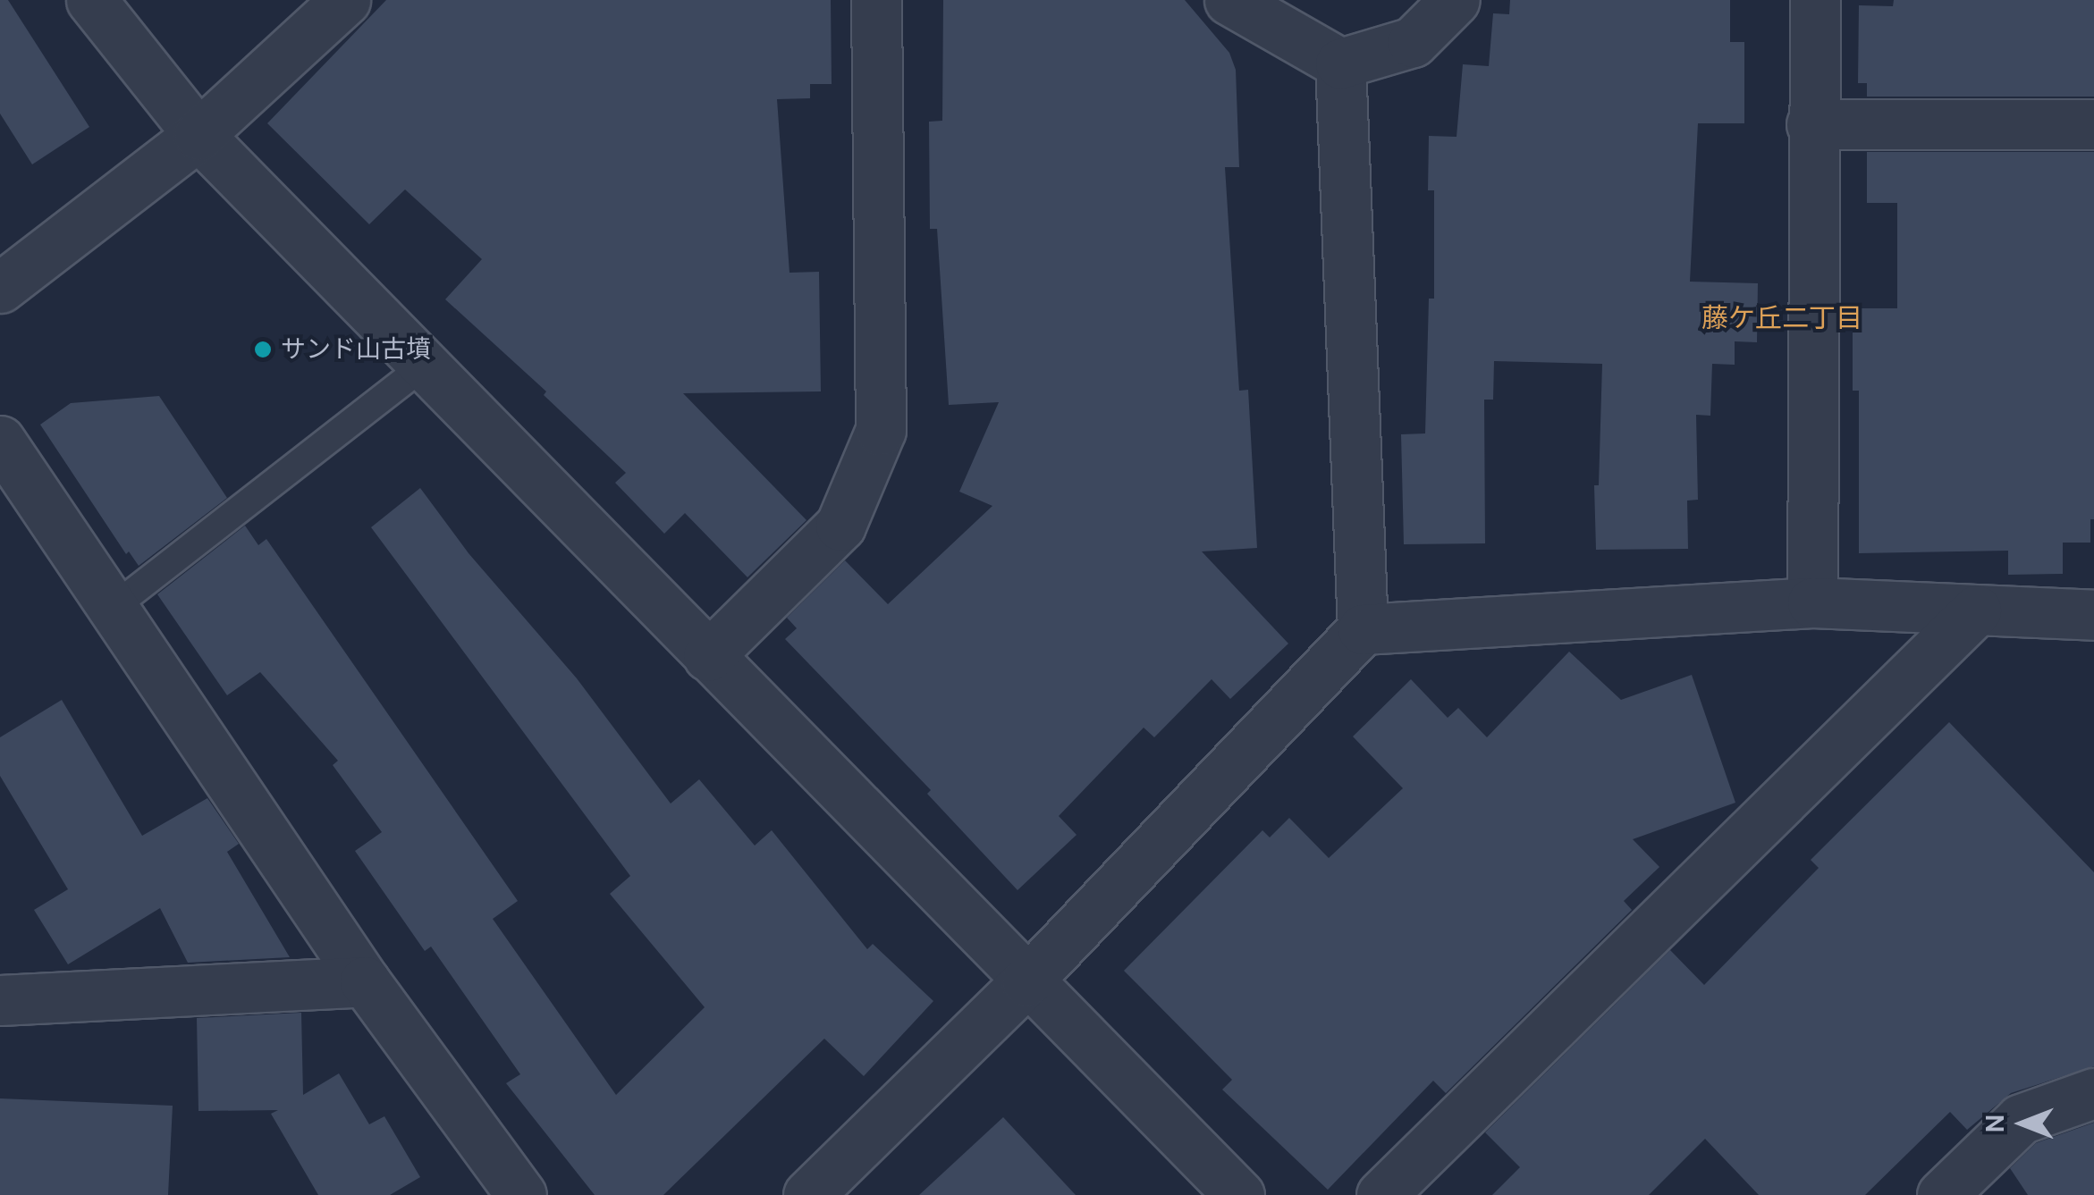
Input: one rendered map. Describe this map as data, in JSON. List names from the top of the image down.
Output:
{
  "districts": ["藤ケ丘二丁目"],
  "places": ["サンド山古墳"],
  "north": "left"
}
